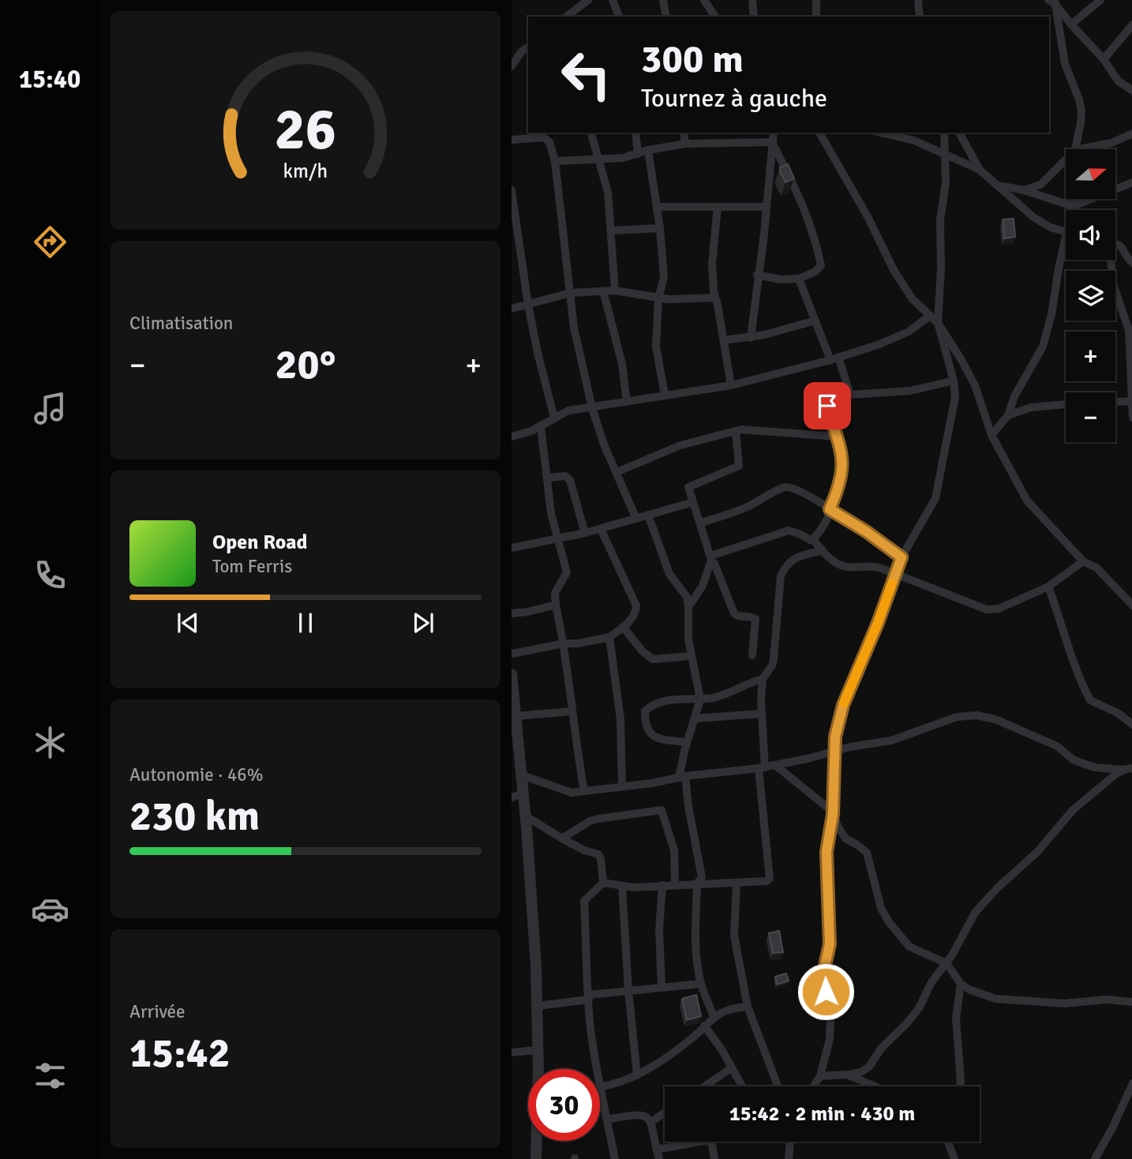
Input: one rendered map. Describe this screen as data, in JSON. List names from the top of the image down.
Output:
{
  "north": "right",
  "page": {
    "tabs": "15:40",
    "turn": ["300 m", "Tournez à gauche"],
    "map_buttons": ["+", "−"],
    "tile": [
      "Climatisation",
      ["Autonomie · 46%", "230 km"],
      ["Arrivée", "15:42"]
    ],
    "heat": ["−", "20°", "+"],
    "song": ["Open Road", "Tom Ferris"],
    "limit": "30",
    "trip": "15:42 · 2 min · 430 m",
    "gauge": ["26", "km/h"]
  }
}
